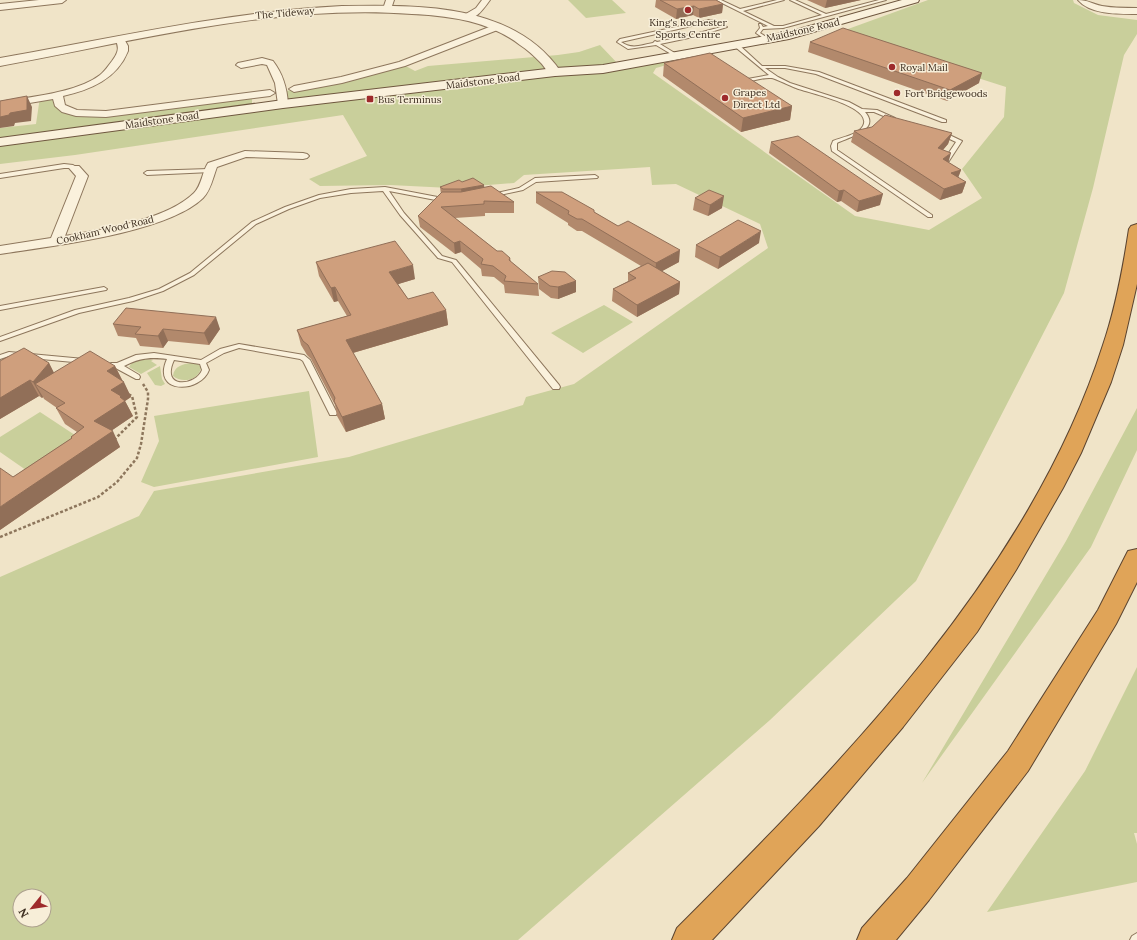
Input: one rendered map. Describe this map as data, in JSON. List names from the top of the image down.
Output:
{
  "streets": {
    "main road": ["Maidstone Road"],
    "street": ["The Tideway", "Cookham Wood Road"]
  },
  "crossings": [
    ["The Tideway", "Maidstone Road"]
  ],
  "places": {
    "other": [
      "King's Rochester Sports Centre",
      "Royal Mail",
      "Fort Bridgewoods",
      "Grapes Direct Ltd"
    ],
    "transit": ["Bus Terminus"]
  },
  "north": "bottom left"
}
